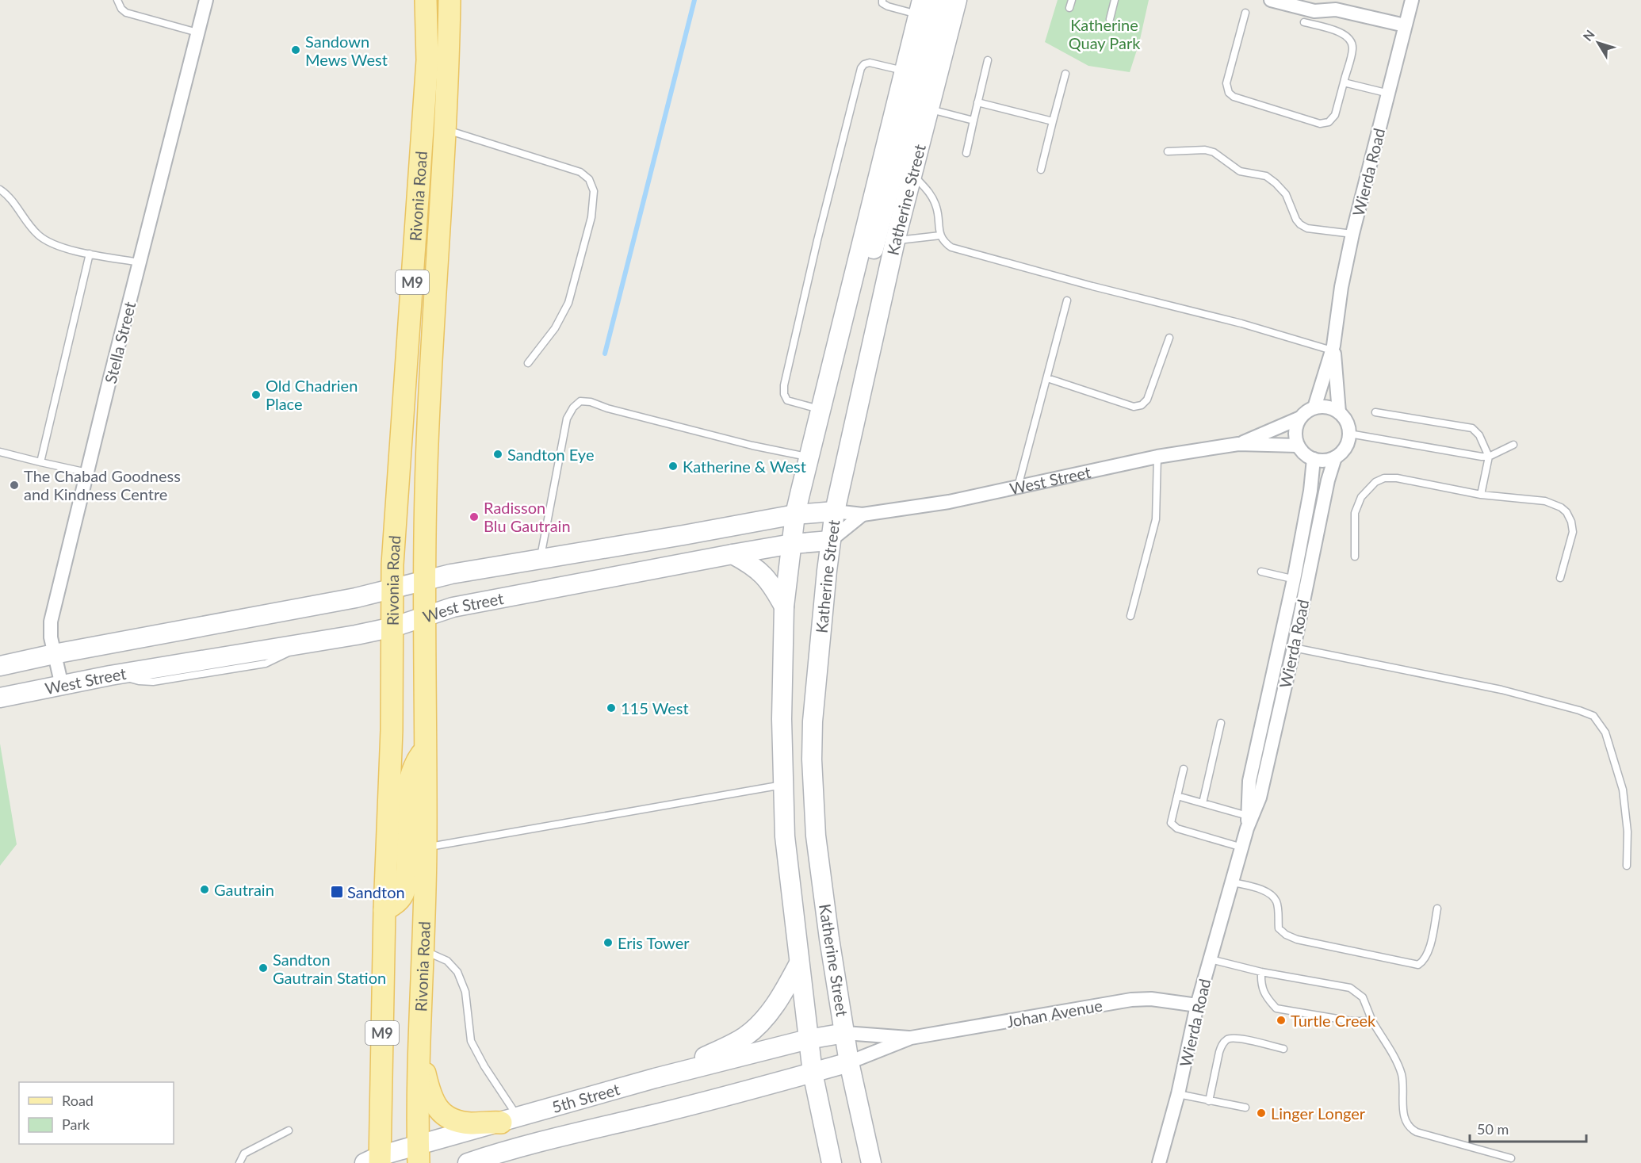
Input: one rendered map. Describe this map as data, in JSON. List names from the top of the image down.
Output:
{
  "streets": {
    "main road": [
      "Rivonia Road",
      "Katherine Street",
      "M9",
      "West Street",
      "5th Street"
    ],
    "street": ["Wierda Road", "Stella Street", "Johan Avenue"]
  },
  "crossings": [
    ["Wierda Road", "West Street"],
    ["Wierda Road", "Johan Avenue"],
    ["Rivonia Road", "West Street"],
    ["Rivonia Road", "5th Street"],
    ["Katherine Street", "West Street"],
    ["Katherine Street", "Johan Avenue"],
    ["Katherine Street", "5th Street"],
    ["Stella Street", "West Street"],
    ["Johan Avenue", "5th Street"]
  ],
  "parks": ["Katherine Quay Park"],
  "places": {
    "other": [
      "Sandown Mews West",
      "Old Chadrien Place",
      "Sandton Eye",
      "Katherine & West",
      "The Chabad Goodness and Kindness Centre",
      "Radisson Blu Gautrain",
      "115 West",
      "Gautrain",
      "Eris Tower",
      "Sandton Gautrain Station",
      "Turtle Creek",
      "Linger Longer"
    ],
    "transit": ["Sandton"]
  },
  "legend": ["Road", "Park"],
  "scale_bar": "50 m",
  "north": "top left"
}
